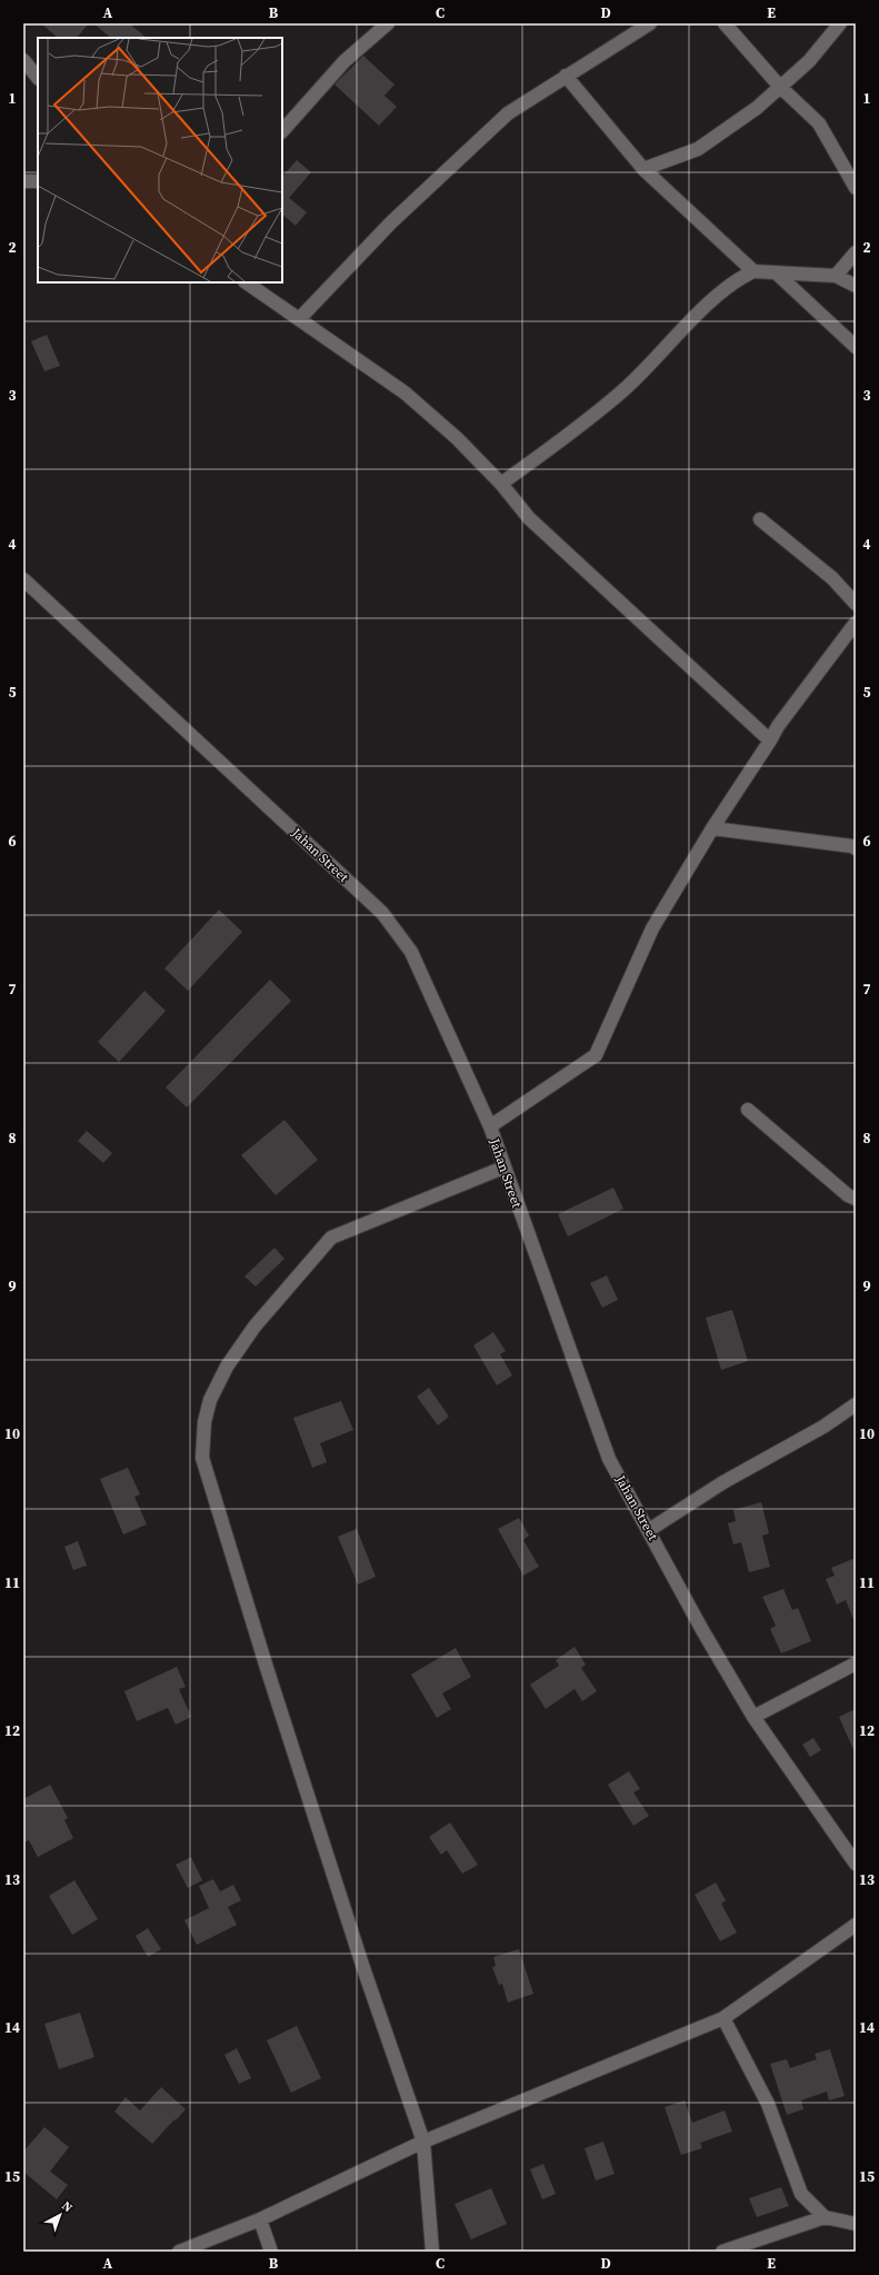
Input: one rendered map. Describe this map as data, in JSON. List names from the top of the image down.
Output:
{
  "streets": {
    "street": ["Jahan Street"]
  },
  "north": "top right",
  "grid": {
    "columns": [
      "A",
      "B",
      "C",
      "D",
      "E"
    ],
    "rows": [
      "1",
      "2",
      "3",
      "4",
      "5",
      "6",
      "7",
      "8",
      "9",
      "10",
      "11",
      "12",
      "13",
      "14",
      "15"
    ]
  }
}
